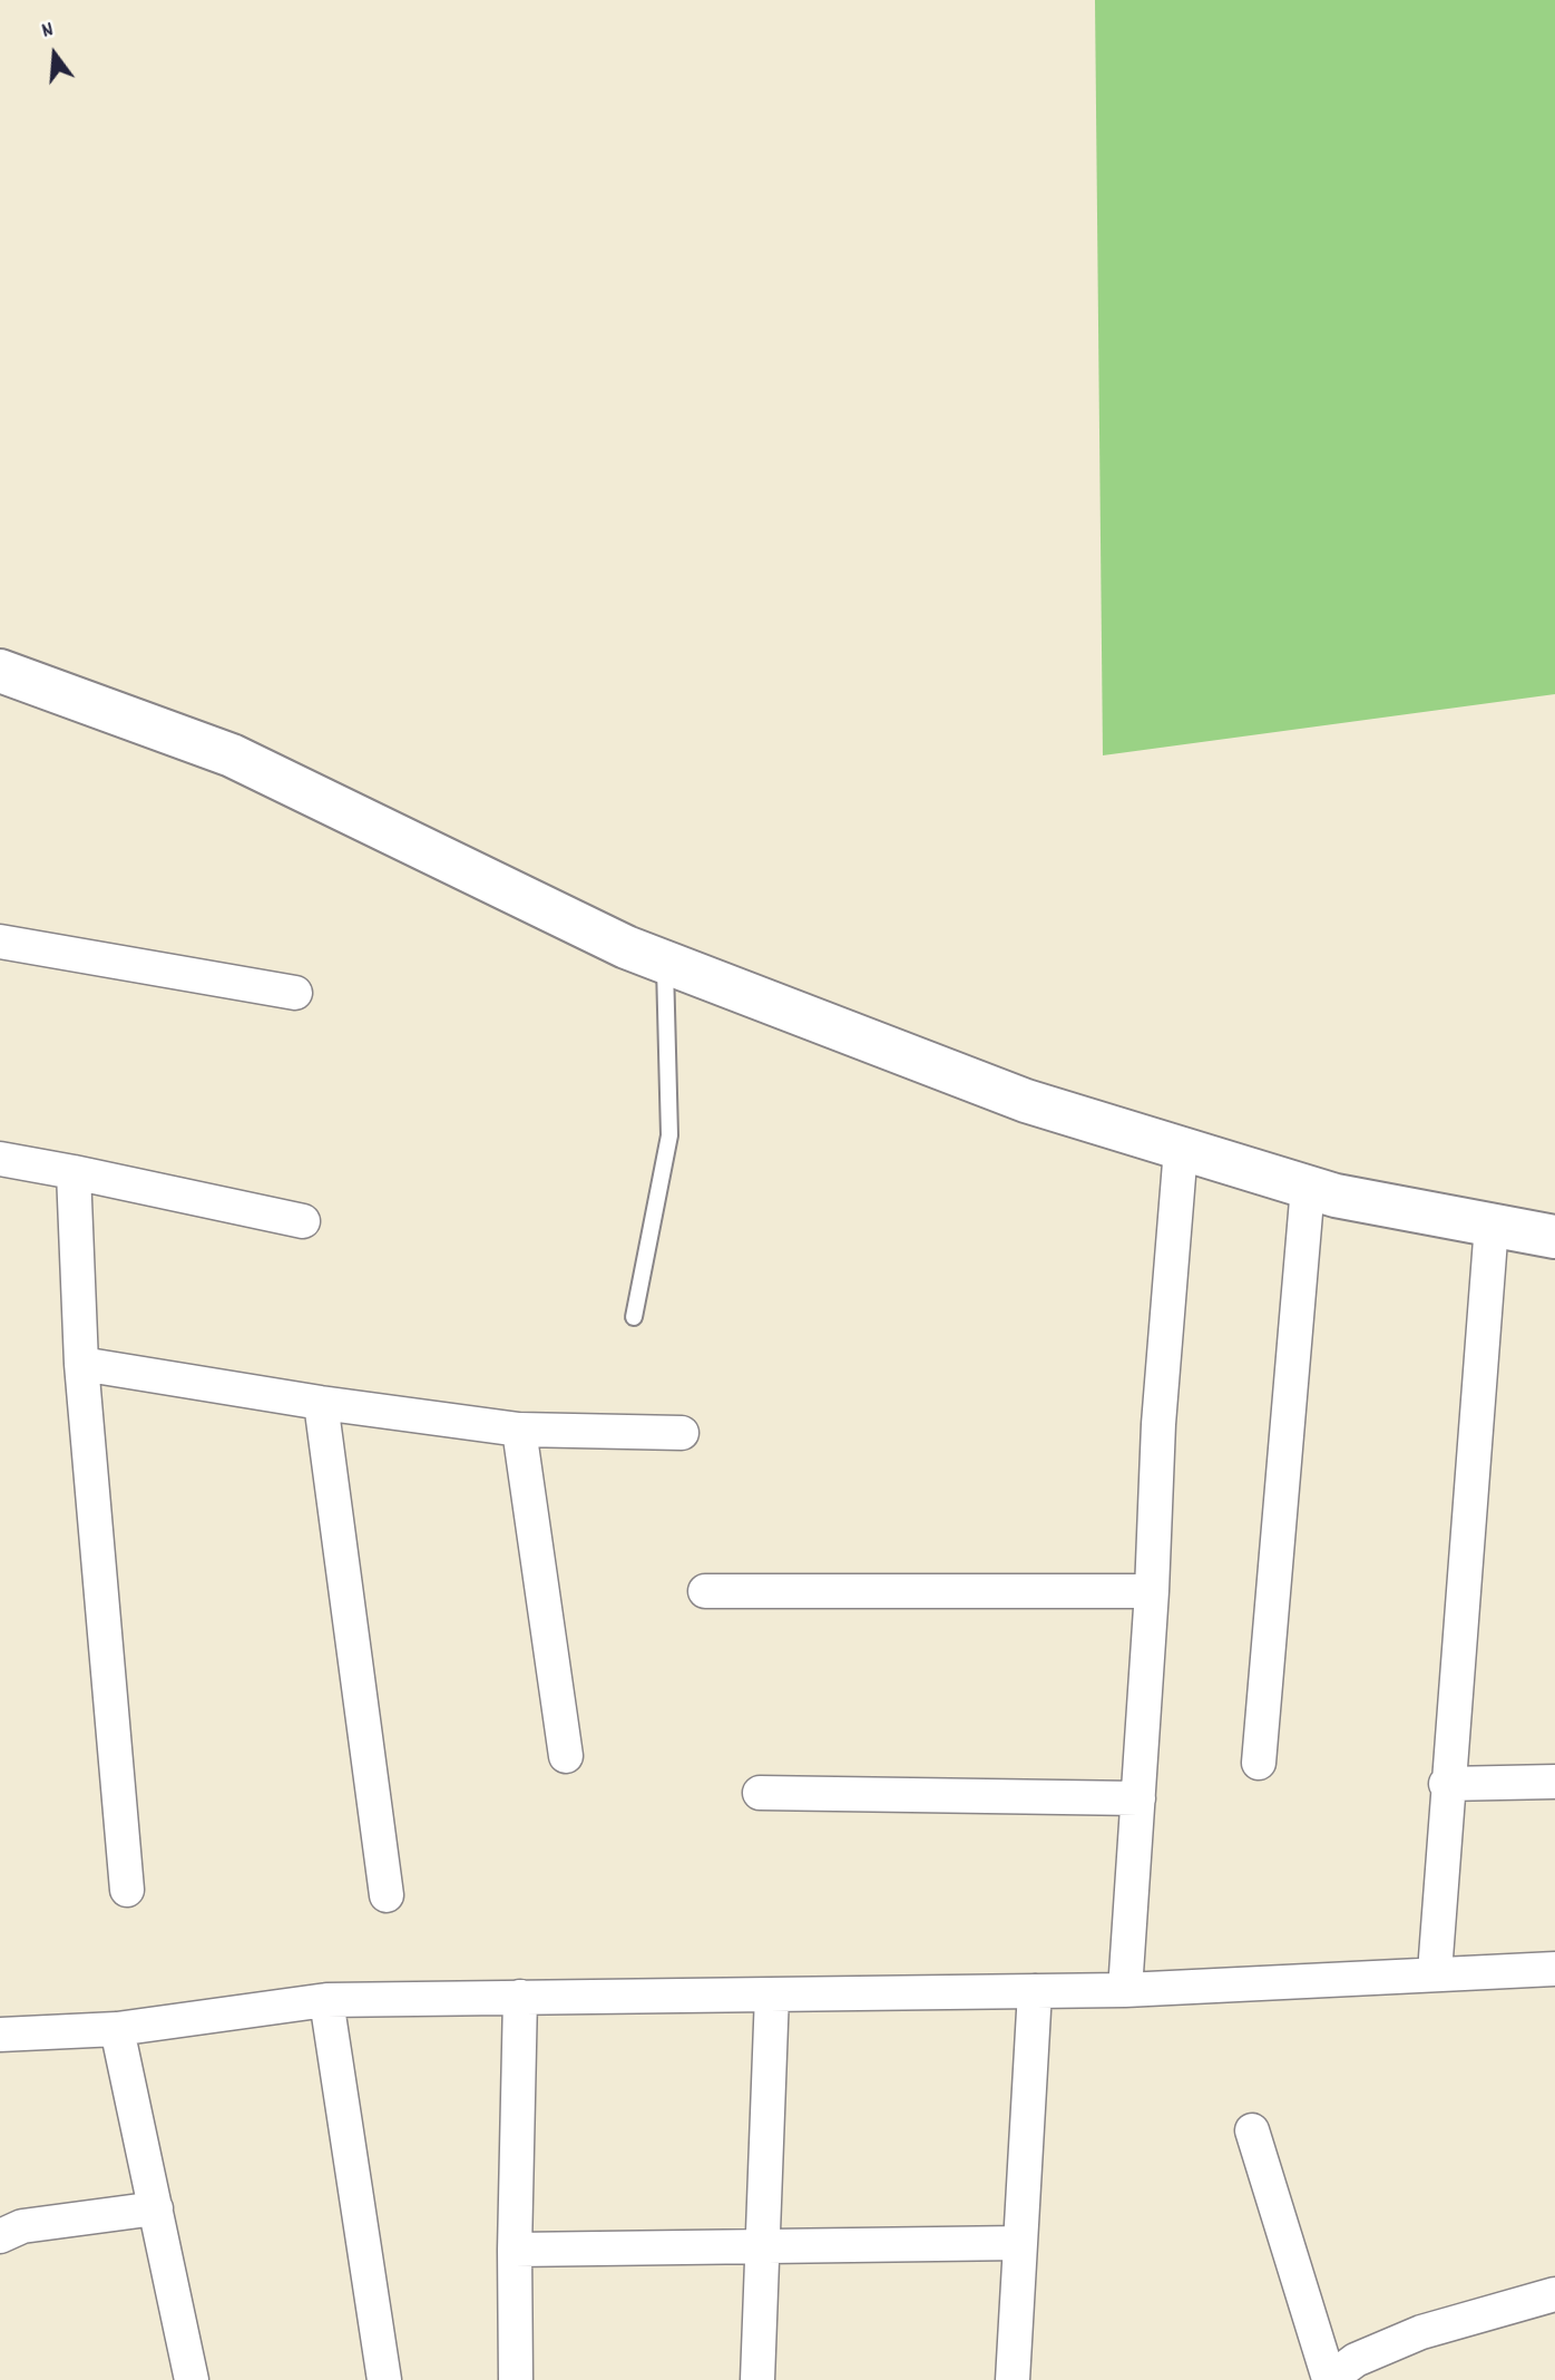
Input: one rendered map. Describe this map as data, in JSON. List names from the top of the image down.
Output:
{
  "north": "top"
}
